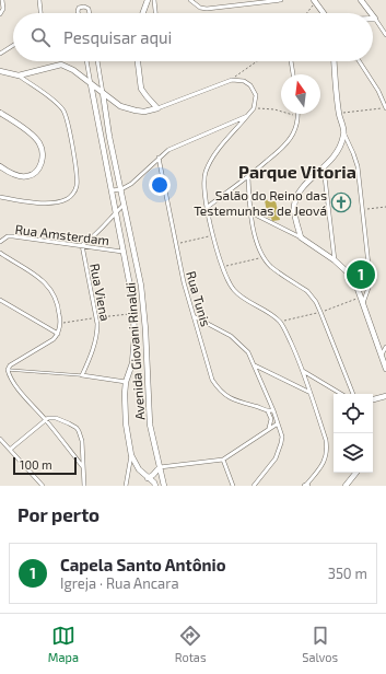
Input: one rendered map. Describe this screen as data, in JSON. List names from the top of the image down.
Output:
{
  "streets": {
    "street": [
      "Rua Amsterdam",
      "Rua Viena",
      "Rua Tunis",
      "Avenida Giovani Rinaldi"
    ]
  },
  "crossings": [
    ["Rua Amsterdam", "Rua Viena"],
    ["Rua Amsterdam", "Avenida Giovani Rinaldi"]
  ],
  "districts": ["Parque Vitoria"],
  "places": {
    "church": ["Salão do Reino das Testemunhas de Jeová"]
  },
  "scale_bar": "100 m",
  "north": "top",
  "page": {
    "search": "Pesquisar aqui",
    "pins": "1",
    "scale": "100 m",
    "heading": "Por perto",
    "list": [
      {
        "mark": "1",
        "name": "Capela Santo Antônio",
        "note": "Igreja · Rua Ancara",
        "value": "350 m"
      }
    ],
    "nav": ["Mapa", "Rotas", "Salvos"]
  }
}
